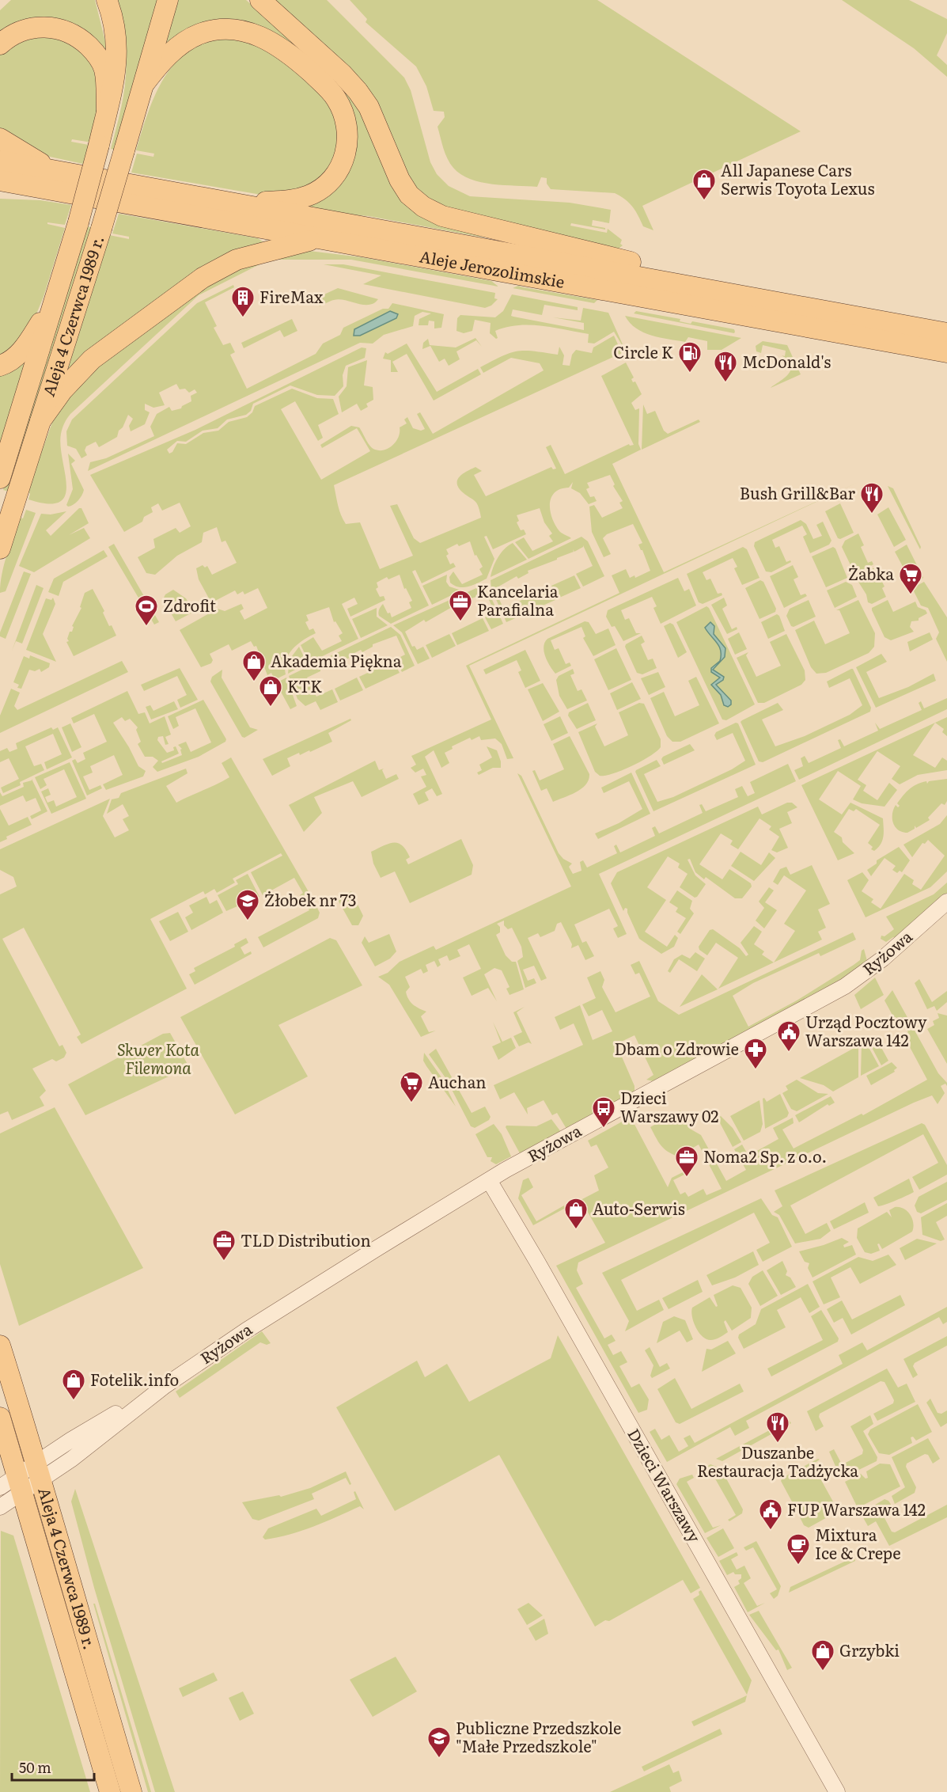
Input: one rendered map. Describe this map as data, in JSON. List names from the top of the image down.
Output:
{
  "streets": {
    "main road": ["Aleje Jerozolimskie", "Aleja 4 Czerwca 1989 r."],
    "street": ["Ryżowa", "Dzieci Warszawy"]
  },
  "crossings": [
    ["Aleja 4 Czerwca 1989 r.", "Ryżowa"],
    ["Ryżowa", "Dzieci Warszawy"]
  ],
  "parks": ["Skwer Kota Filemona"],
  "places": {
    "shop": [
      "All Japanese Cars Serwis Toyota Lexus",
      "Akademia Piękna",
      "KTK",
      "Auto-Serwis",
      "Fotelik.info",
      "Grzybki"
    ],
    "building": ["FireMax"],
    "fuel station": ["Circle K"],
    "restaurant": ["McDonald's", "Bush Grill&Bar", "Duszanbe Restauracja Tadżycka"],
    "supermarket": ["Żabka", "Auchan"],
    "office": ["Kancelaria Parafialna", "Noma2 Sp. z o.o.", "TLD Distribution"],
    "sports": ["Zdrofit"],
    "school or university": ["Żłobek nr 73", "Publiczne Przedszkole \"Małe Przedszkole\""],
    "public building": ["Urząd Pocztowy Warszawa 142", "FUP Warszawa 142"],
    "pharmacy": ["Dbam o Zdrowie"],
    "bus stop": ["Dzieci Warszawy 02"],
    "cafe": ["Mixtura Ice & Crepe"]
  },
  "scale_bar": "50 m"
}
